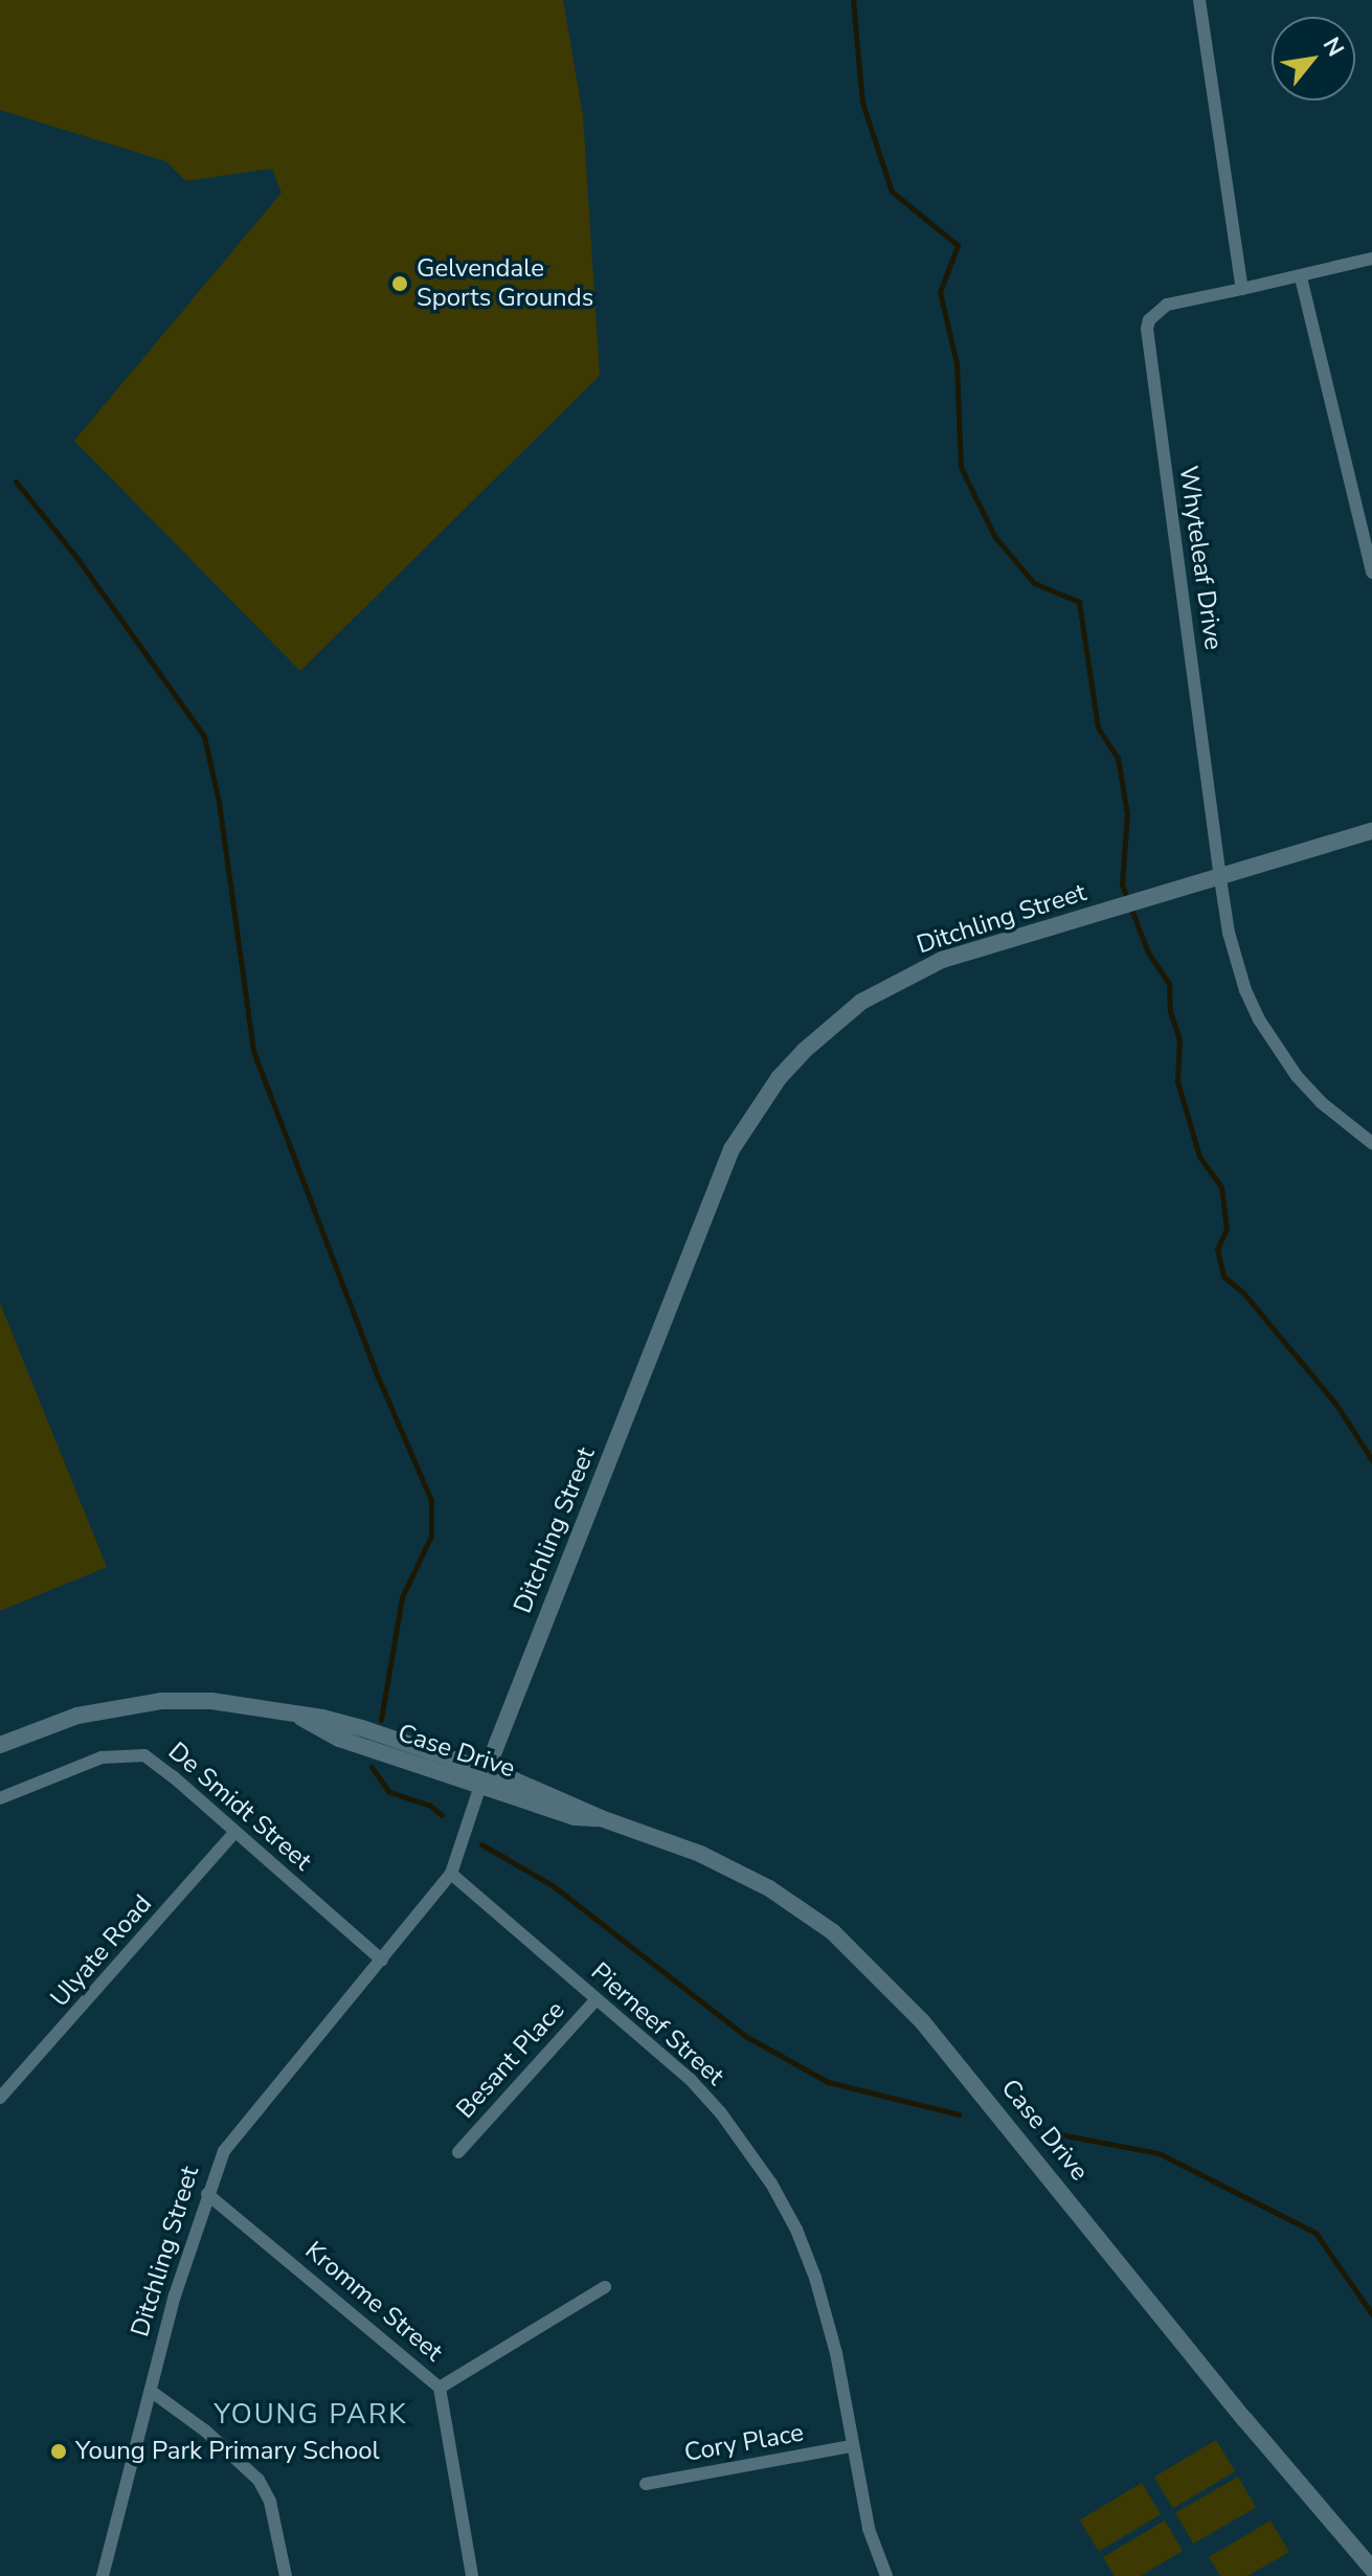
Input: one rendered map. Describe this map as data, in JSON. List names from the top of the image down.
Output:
{
  "streets": {
    "street": [
      "Whyteleaf Drive",
      "Ditchling Street",
      "Case Drive",
      "De Smidt Street",
      "Ulyate Road",
      "Pierneef Street",
      "Besant Place",
      "Kromme Street",
      "Cory Place"
    ]
  },
  "crossings": [
    ["Whyteleaf Drive", "Ditchling Street"],
    ["Ditchling Street", "Case Drive"],
    ["Ditchling Street", "De Smidt Street"],
    ["Ditchling Street", "Pierneef Street"],
    ["Ditchling Street", "Kromme Street"],
    ["De Smidt Street", "Ulyate Road"],
    ["Pierneef Street", "Besant Place"],
    ["Pierneef Street", "Cory Place"]
  ],
  "districts": ["YOUNG PARK"],
  "places": ["Gelvendale Sports Grounds", "Young Park Primary School"],
  "north": "top right"
}
